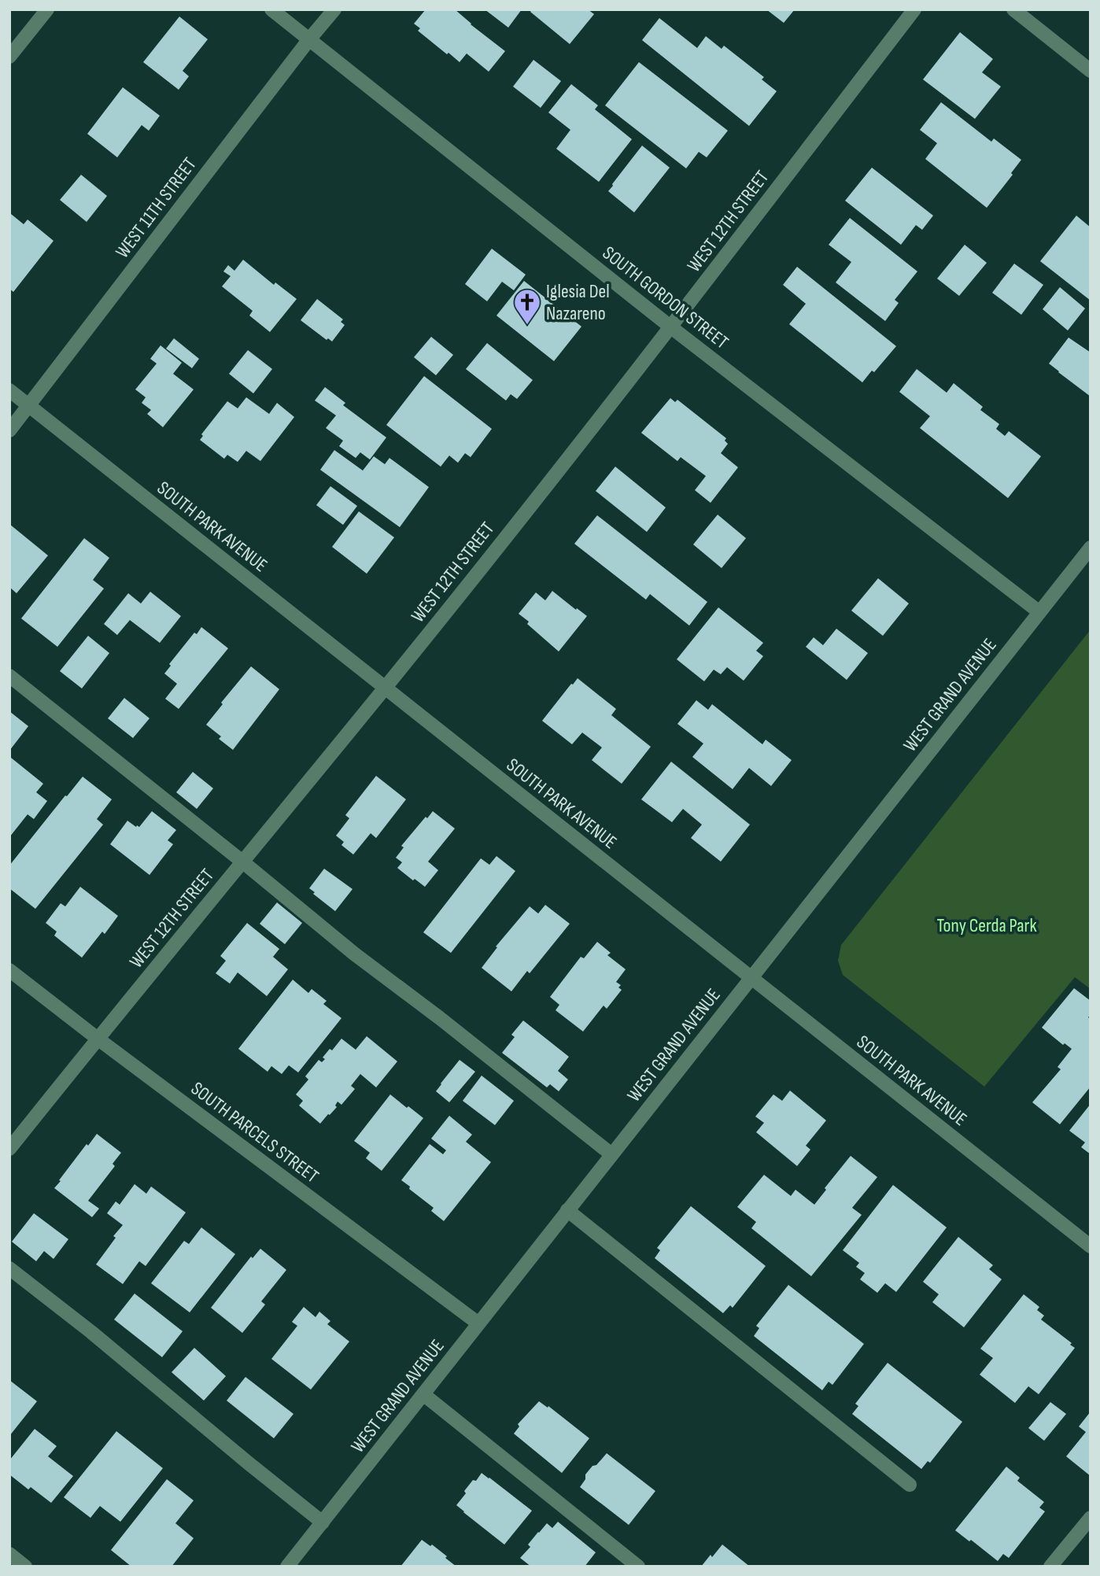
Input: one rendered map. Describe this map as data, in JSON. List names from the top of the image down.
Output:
{
  "streets": {
    "street": [
      "WEST 11TH STREET",
      "WEST 12TH STREET",
      "SOUTH GORDON STREET",
      "SOUTH PARK AVENUE",
      "WEST GRAND AVENUE",
      "SOUTH PARCELS STREET"
    ]
  },
  "crossings": [
    ["WEST 11TH STREET", "SOUTH GORDON STREET"],
    ["WEST 11TH STREET", "SOUTH PARK AVENUE"],
    ["WEST 12TH STREET", "SOUTH GORDON STREET"],
    ["WEST 12TH STREET", "SOUTH PARK AVENUE"],
    ["WEST 12TH STREET", "SOUTH PARCELS STREET"],
    ["SOUTH GORDON STREET", "WEST GRAND AVENUE"],
    ["SOUTH PARK AVENUE", "WEST GRAND AVENUE"],
    ["WEST GRAND AVENUE", "SOUTH PARCELS STREET"]
  ],
  "parks": ["Tony Cerda Park"],
  "places": {
    "church": ["Iglesia Del Nazareno"]
  }
}
